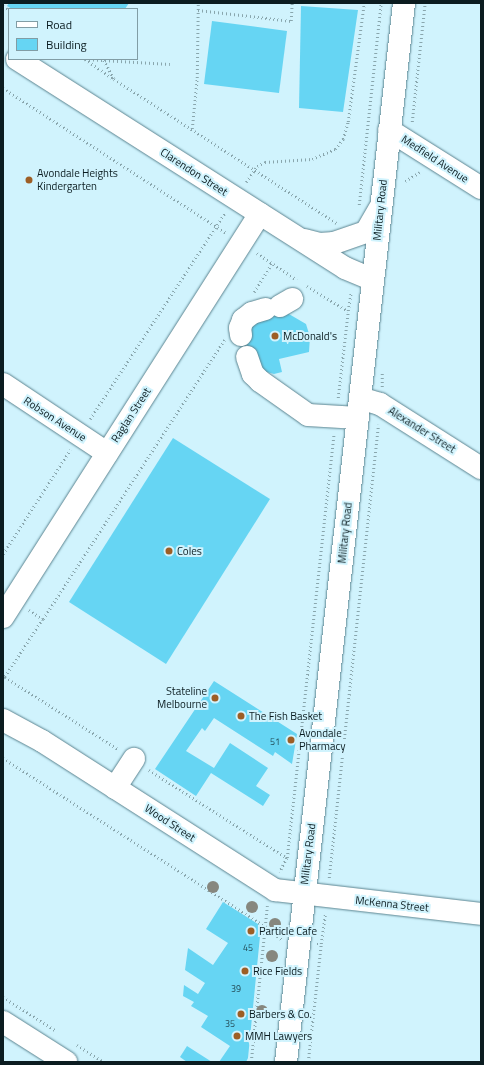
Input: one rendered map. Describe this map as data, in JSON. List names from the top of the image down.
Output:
{
  "streets": {
    "street": [
      "Medfield Avenue",
      "Clarendon Street",
      "Military Road",
      "Raglan Street",
      "Robson Avenue",
      "Alexander Street",
      "Wood Street",
      "McKenna Street"
    ]
  },
  "crossings": [
    ["Medfield Avenue", "Military Road"],
    ["Clarendon Street", "Military Road"],
    ["Clarendon Street", "Raglan Street"],
    ["Military Road", "Alexander Street"],
    ["Military Road", "Wood Street"],
    ["Military Road", "McKenna Street"],
    ["Raglan Street", "Robson Avenue"],
    ["Wood Street", "McKenna Street"]
  ],
  "places": [
    "Avondale Heights Kindergarten",
    "McDonald's",
    "Coles",
    "Stateline Melbourne",
    "The Fish Basket",
    "Avondale Pharmacy",
    "Particle Cafe",
    "Rice Fields",
    "Barbers & Co.",
    "MMH Lawyers"
  ],
  "house_numbers": [
    "51",
    "45",
    "39",
    "35"
  ],
  "legend": ["Road", "Building"]
}
